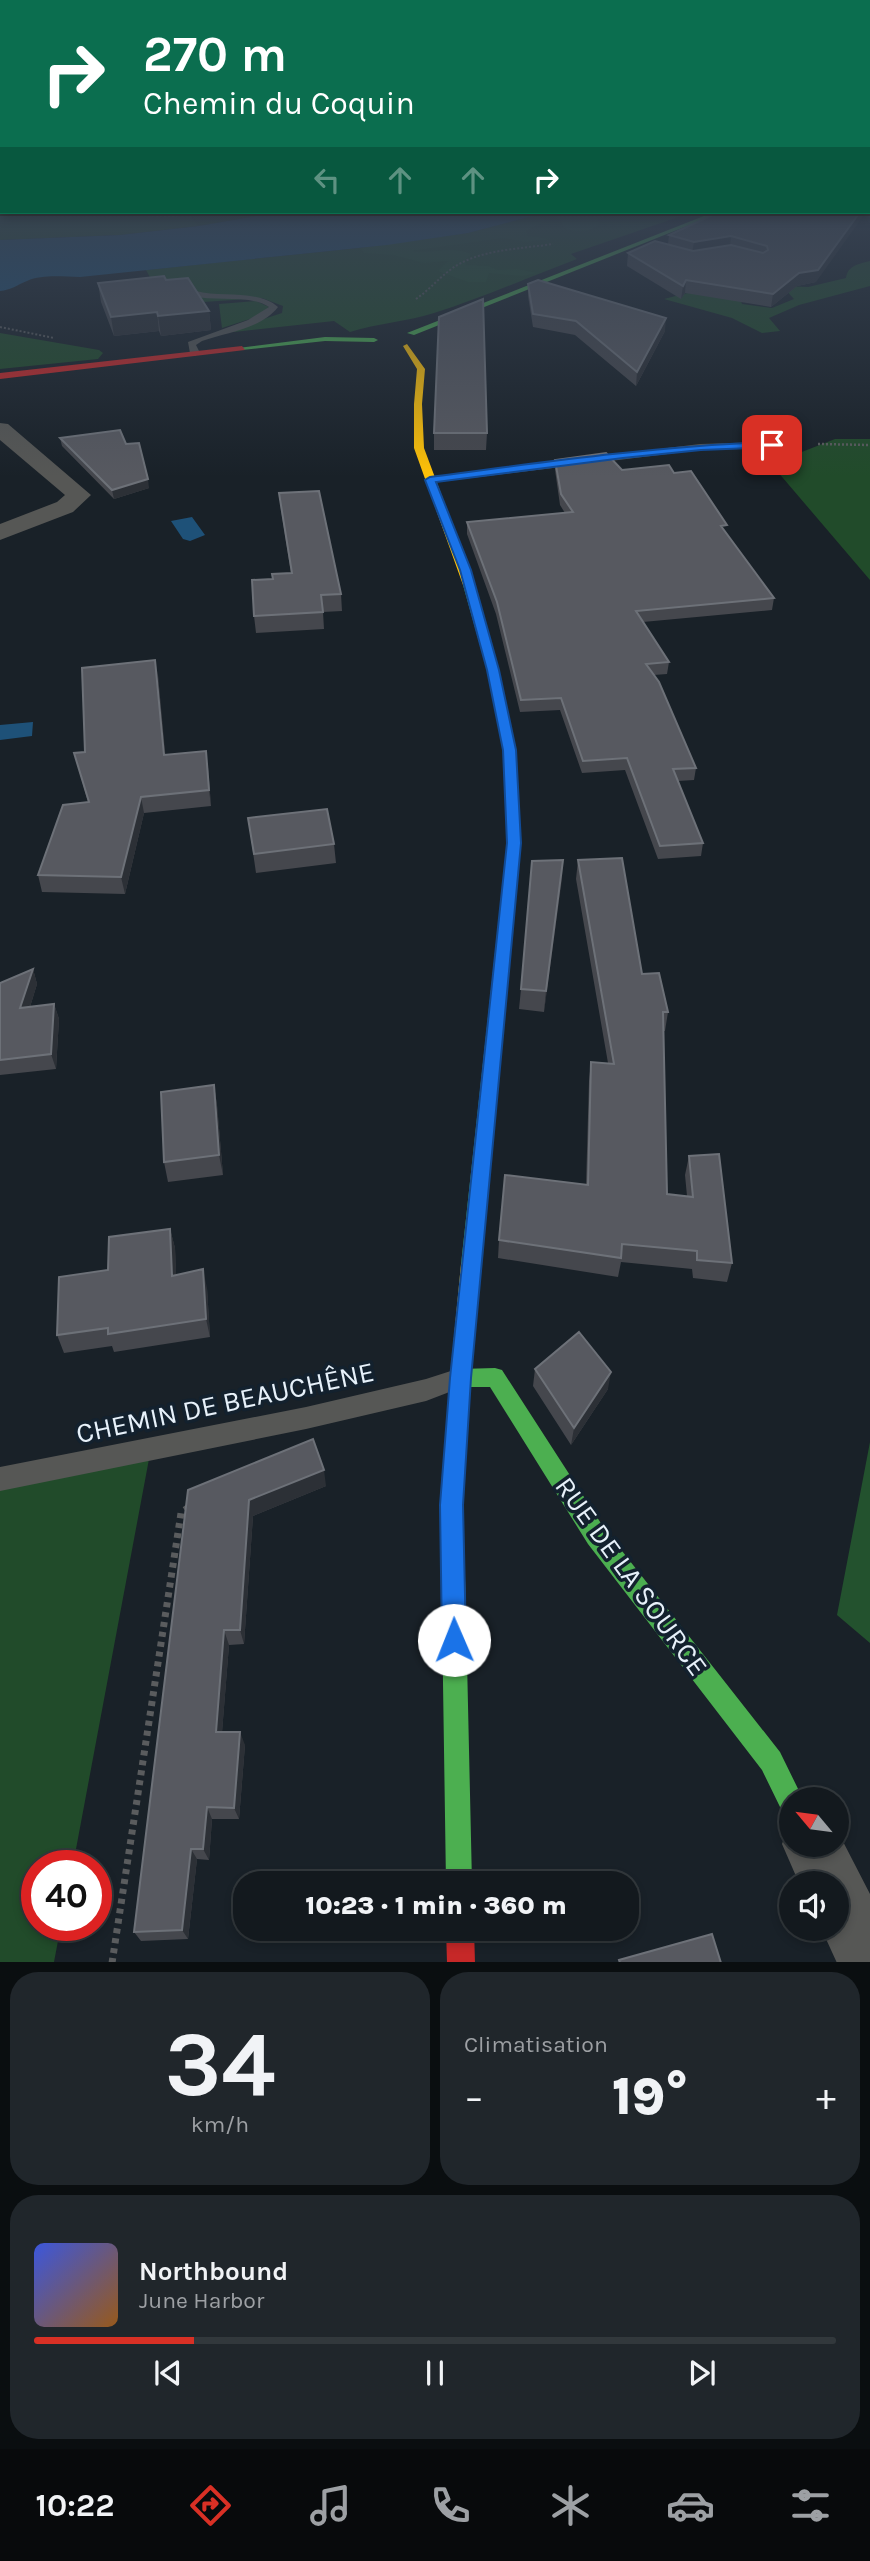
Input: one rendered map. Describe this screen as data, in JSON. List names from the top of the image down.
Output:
{
  "streets": {
    "street": ["RUE DE LA SOURCE"],
    "lane": ["CHEMIN DE BEAUCHÊNE"]
  },
  "crossings": [
    ["CHEMIN DE BEAUCHÊNE", "RUE DE LA SOURCE"]
  ],
  "north": "top left",
  "page": {
    "turn": ["270 m", "Chemin du Coquin"],
    "limit": "40",
    "trip": "10:23 · 1 min · 360 m",
    "tile": [
      ["34", "km/h"],
      "Climatisation"
    ],
    "heat": ["−", "19°", "+"],
    "song": ["Northbound", "June Harbor"],
    "tabs": "10:22"
  }
}
